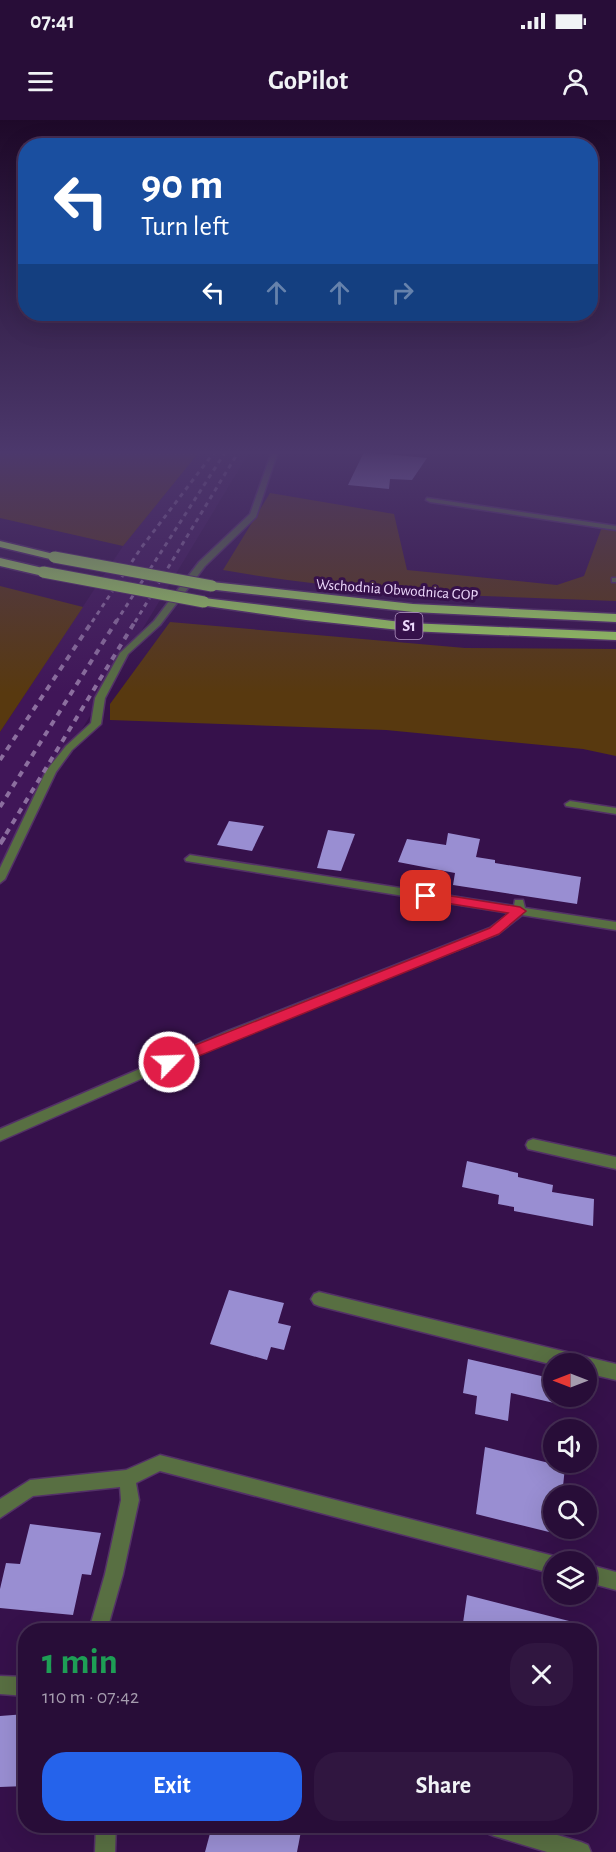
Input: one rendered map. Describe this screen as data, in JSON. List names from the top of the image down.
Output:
{
  "streets": {
    "highway": ["Wschodnia Obwodnica GOP", "S1"]
  },
  "north": "left",
  "page": {
    "status": "07:41",
    "header": "GoPilot",
    "turn": ["90 m", "Turn left"],
    "heading": ["1 min", "110 m · 07:42"],
    "buttons": ["Exit", "Share"]
  }
}
